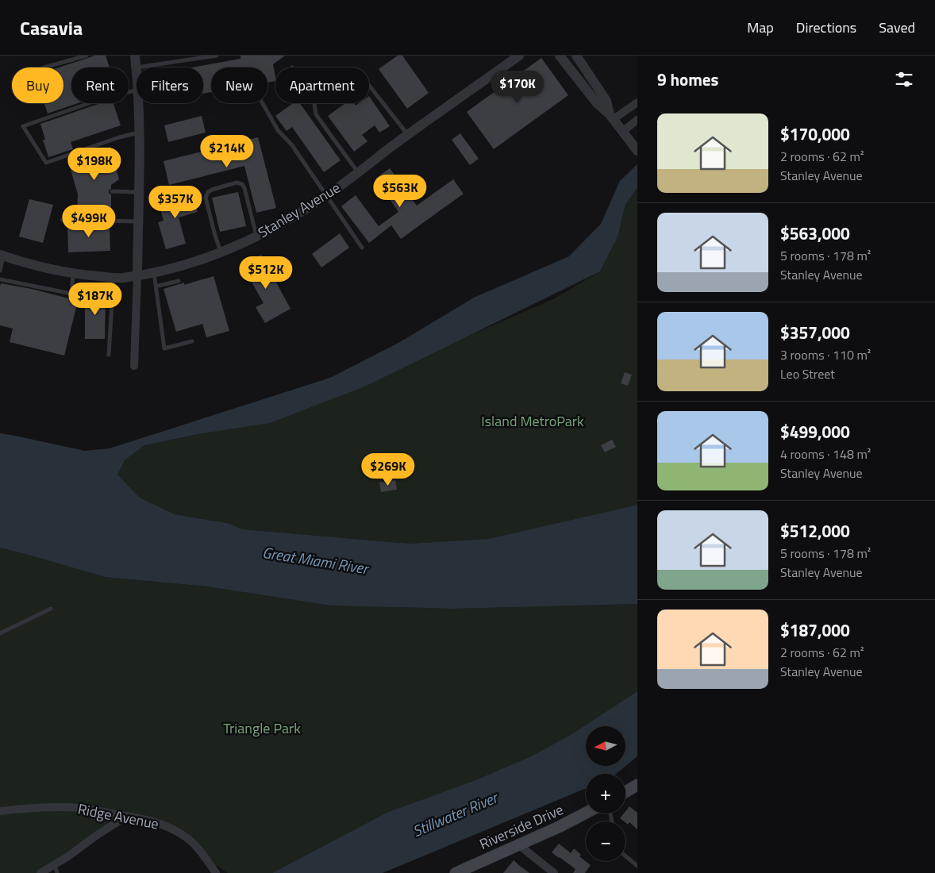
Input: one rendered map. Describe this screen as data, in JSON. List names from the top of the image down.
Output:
{
  "streets": {
    "main road": ["Riverside Drive"],
    "street": ["Stanley Avenue", "Ridge Avenue"]
  },
  "water": ["Great Miami River", "Stillwater River"],
  "parks": ["Island MetroPark", "Triangle Park"],
  "north": "left",
  "page": {
    "header": "Casavia",
    "nav": ["Map", "Directions", "Saved"],
    "heading": "9 homes",
    "chip": [
      "Buy",
      "Rent",
      "Filters",
      "New",
      "Apartment"
    ],
    "price": [
      "$170K",
      "$214K",
      "$198K",
      "$563K",
      "$357K",
      "$499K",
      "$512K",
      "$187K",
      "$269K"
    ],
    "list": [
      {
        "name": "$170,000",
        "note": "2 rooms · 62 m² · Stanley Avenue"
      },
      {
        "name": "$563,000",
        "note": "5 rooms · 178 m² · Stanley Avenue"
      },
      {
        "name": "$357,000",
        "note": "3 rooms · 110 m² · Leo Street"
      },
      {
        "name": "$499,000",
        "note": "4 rooms · 148 m² · Stanley Avenue"
      },
      {
        "name": "$512,000",
        "note": "5 rooms · 178 m² · Stanley Avenue"
      },
      {
        "name": "$187,000",
        "note": "2 rooms · 62 m² · Stanley Avenue"
      }
    ],
    "map_buttons": ["+", "−"]
  }
}
